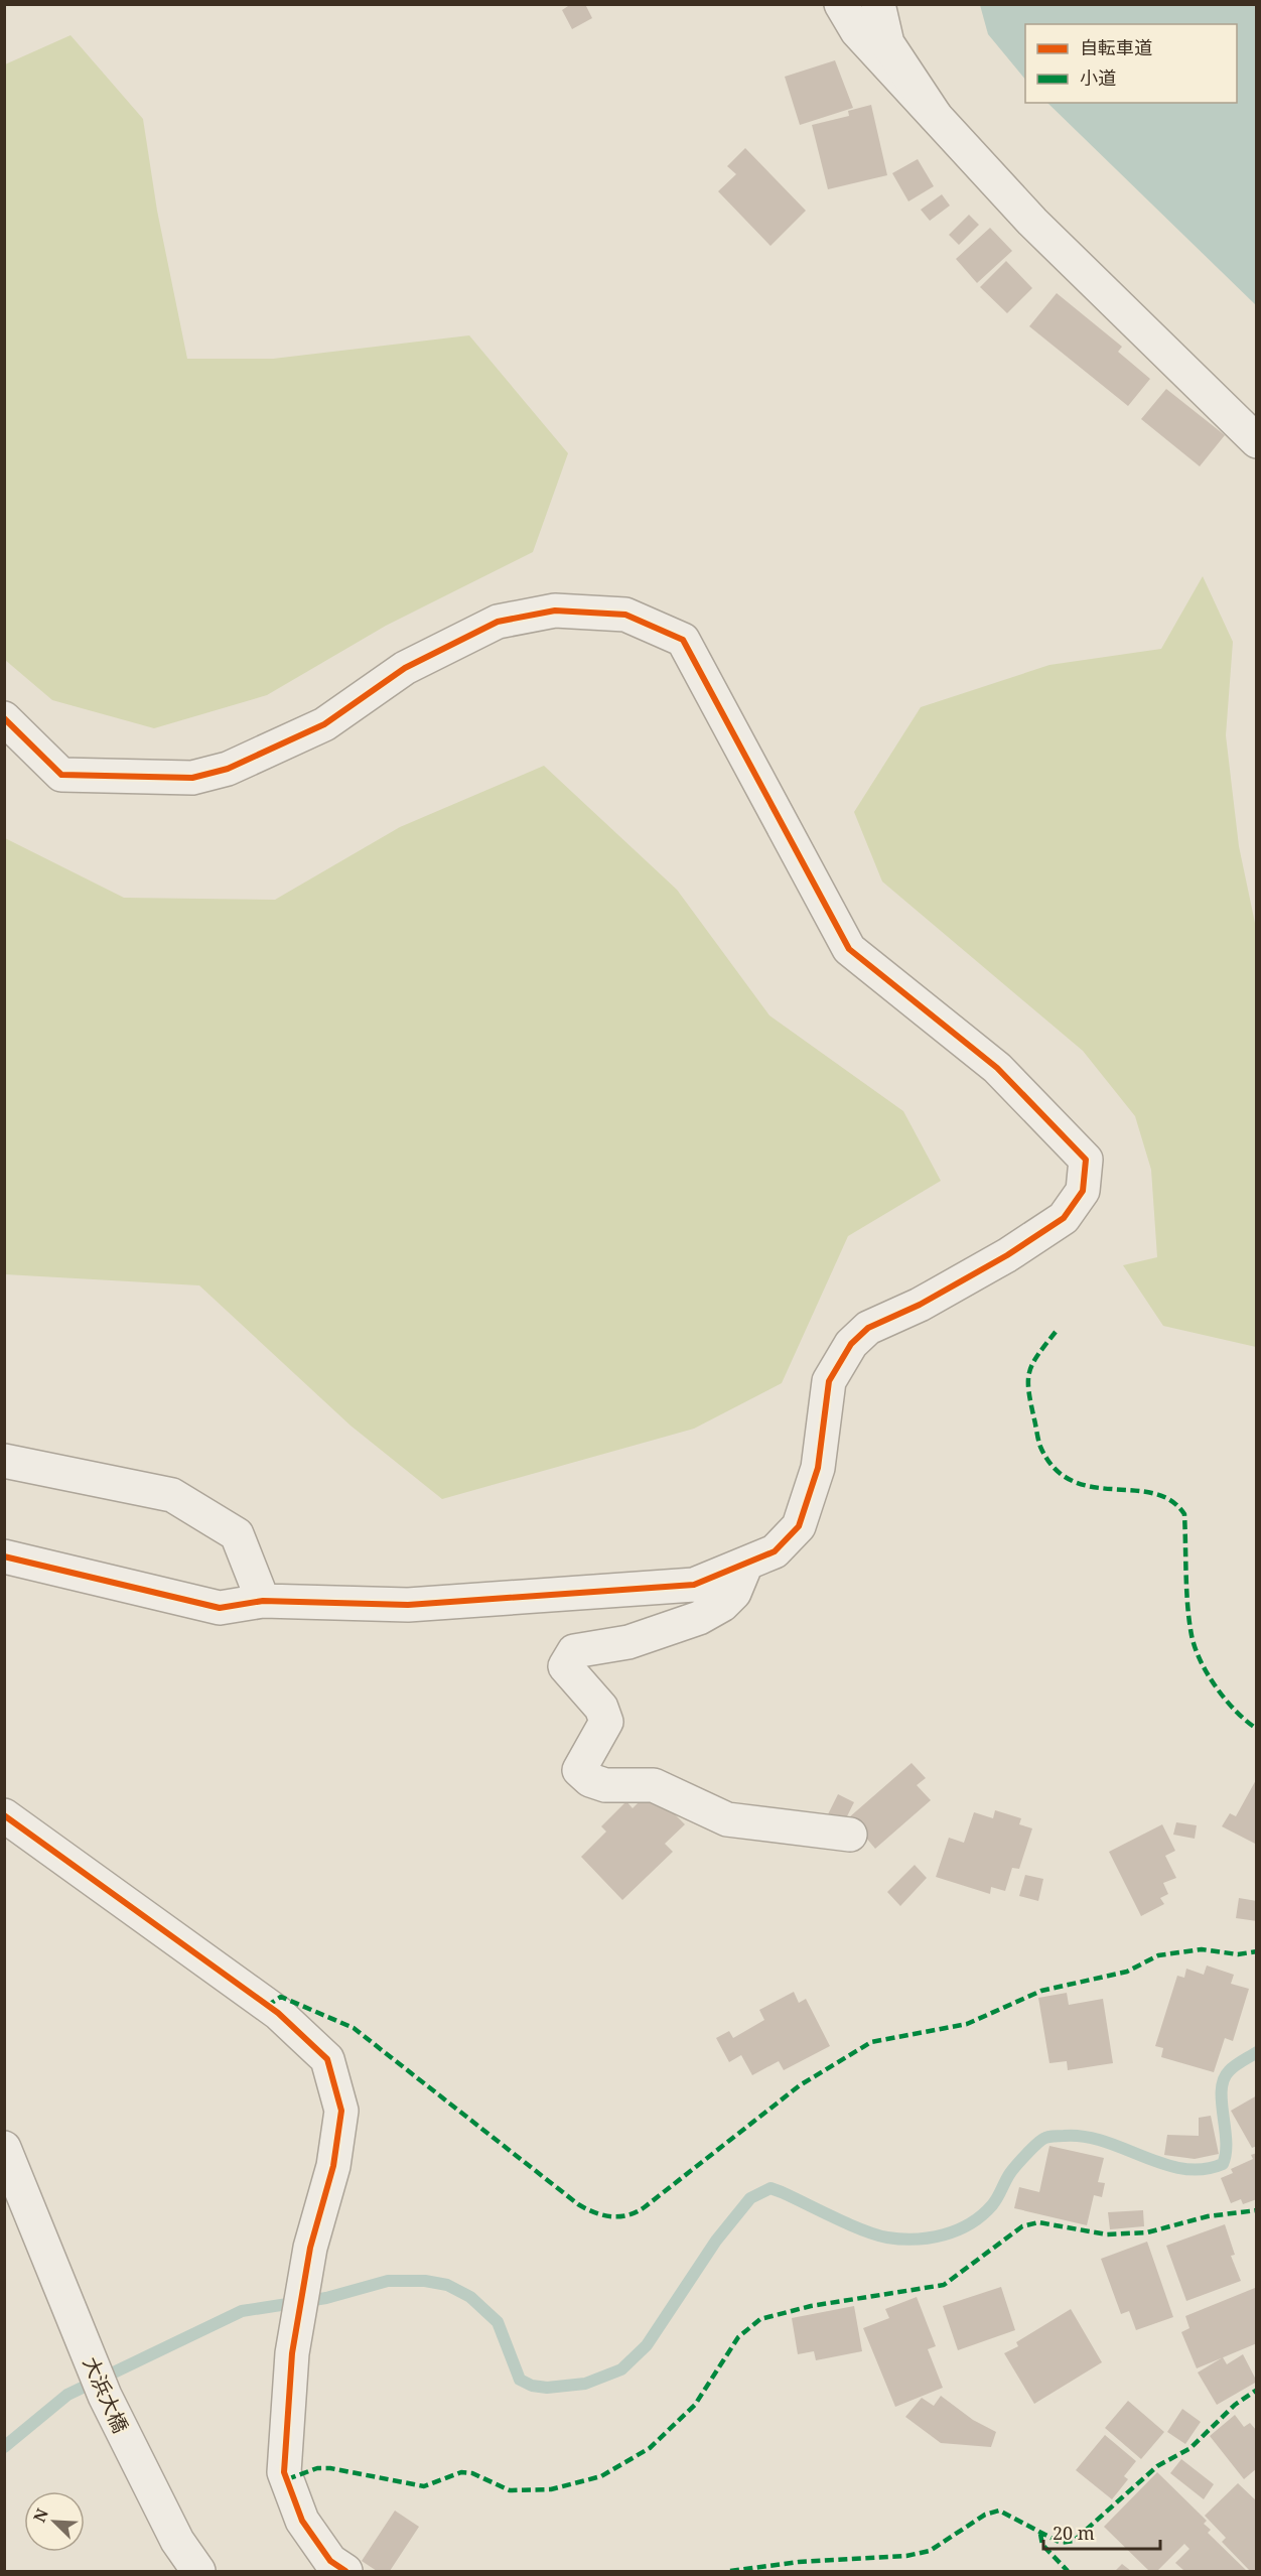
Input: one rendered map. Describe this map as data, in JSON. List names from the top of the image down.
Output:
{
  "streets": {
    "street": ["大浜大橋"]
  },
  "legend": ["自転車道", "小道"],
  "scale_bar": "20 m",
  "north": "top left"
}
